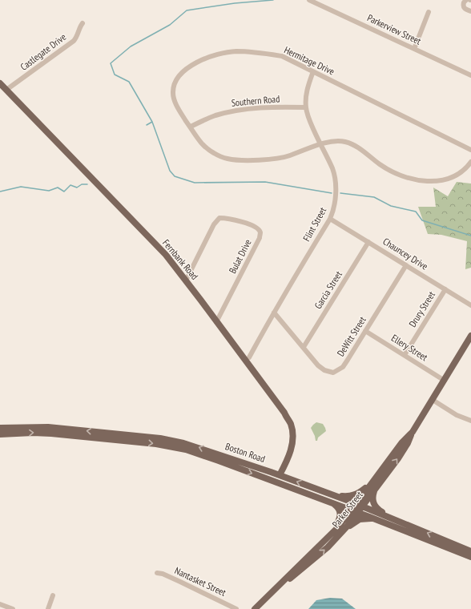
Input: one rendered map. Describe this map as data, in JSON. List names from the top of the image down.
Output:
{
  "streets": {
    "main road": ["Fernbank Road", "Boston Road", "Parker Street"],
    "street": [
      "Parkerview Street",
      "Castlegate Drive",
      "Hermitage Drive",
      "Southern Road",
      "Flint Street",
      "Chauncey Drive",
      "Bulat Drive",
      "Garcia Street",
      "Drury Street",
      "DeWitt Street",
      "Ellery Street",
      "Nantasket Street"
    ]
  },
  "crossings": [
    ["Castlegate Drive", "Fernbank Road"],
    ["Hermitage Drive", "Southern Road"],
    ["Hermitage Drive", "Flint Street"],
    ["Southern Road", "Flint Street"],
    ["Flint Street", "Chauncey Drive"],
    ["Flint Street", "DeWitt Street"],
    ["Chauncey Drive", "Garcia Street"],
    ["Chauncey Drive", "Drury Street"],
    ["Chauncey Drive", "DeWitt Street"],
    ["Bulat Drive", "Fernbank Road"],
    ["Fernbank Road", "Boston Road"],
    ["Garcia Street", "DeWitt Street"],
    ["Drury Street", "Ellery Street"],
    ["DeWitt Street", "Ellery Street"],
    ["Ellery Street", "Parker Street"],
    ["Boston Road", "Parker Street"]
  ]
}
